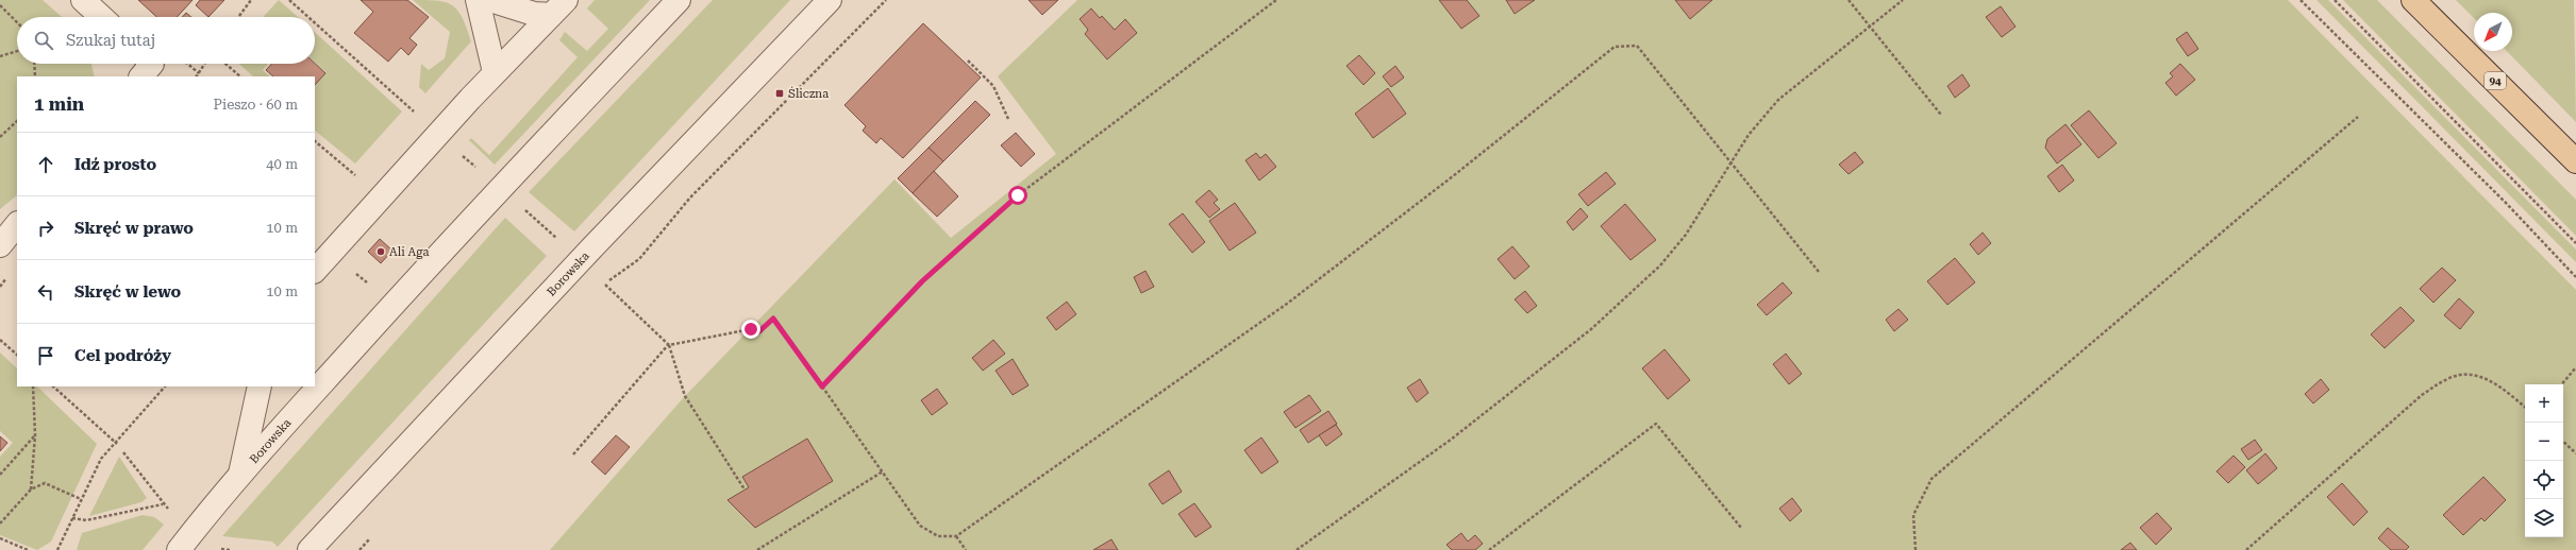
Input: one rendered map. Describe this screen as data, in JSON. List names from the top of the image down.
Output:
{
  "streets": {
    "main road": ["94"],
    "street": ["Borowska"]
  },
  "places": {
    "transit": ["Śliczna"],
    "other": ["Ali Aga"]
  },
  "north": "bottom left",
  "page": {
    "search": "Szukaj tutaj",
    "heading": ["1 min", "Pieszo · 60 m"],
    "list": [
      ["Idź prosto", "40 m"],
      ["Skręć w prawo", "10 m"],
      ["Skręć w lewo", "10 m"],
      "Cel podróży"
    ],
    "map_buttons": ["+", "−"]
  }
}
